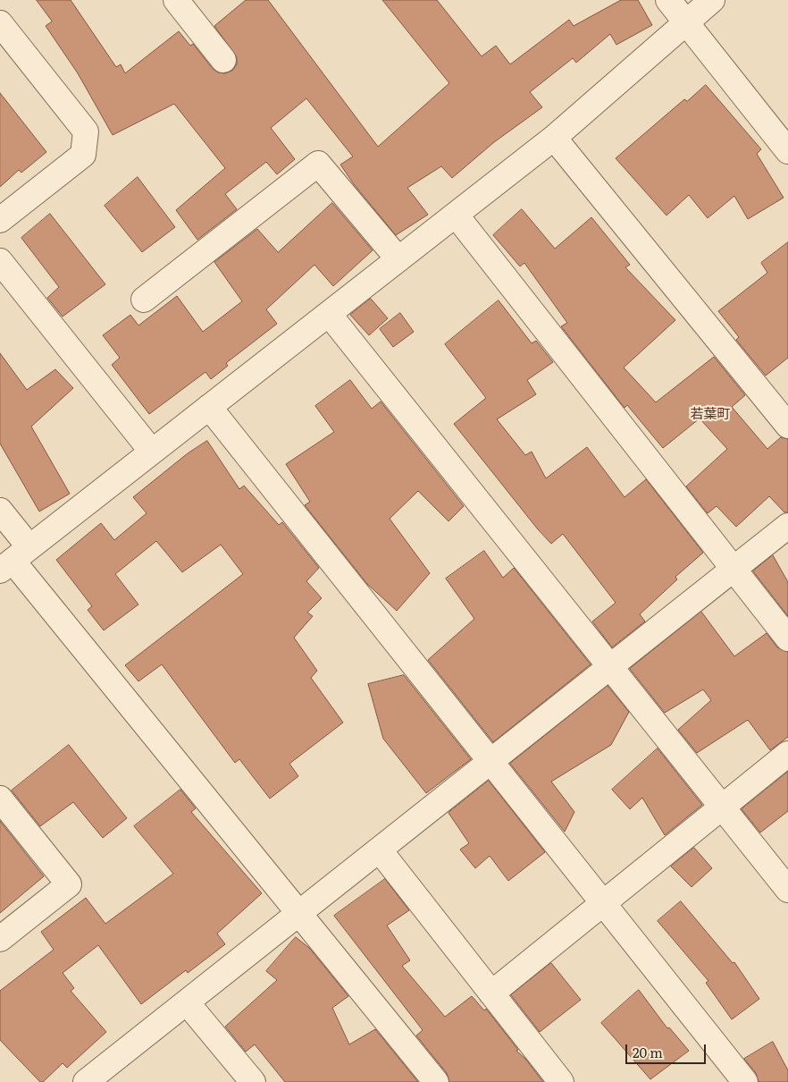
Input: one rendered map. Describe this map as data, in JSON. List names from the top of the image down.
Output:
{
  "districts": ["若葉町"],
  "scale_bar": "20 m"
}
